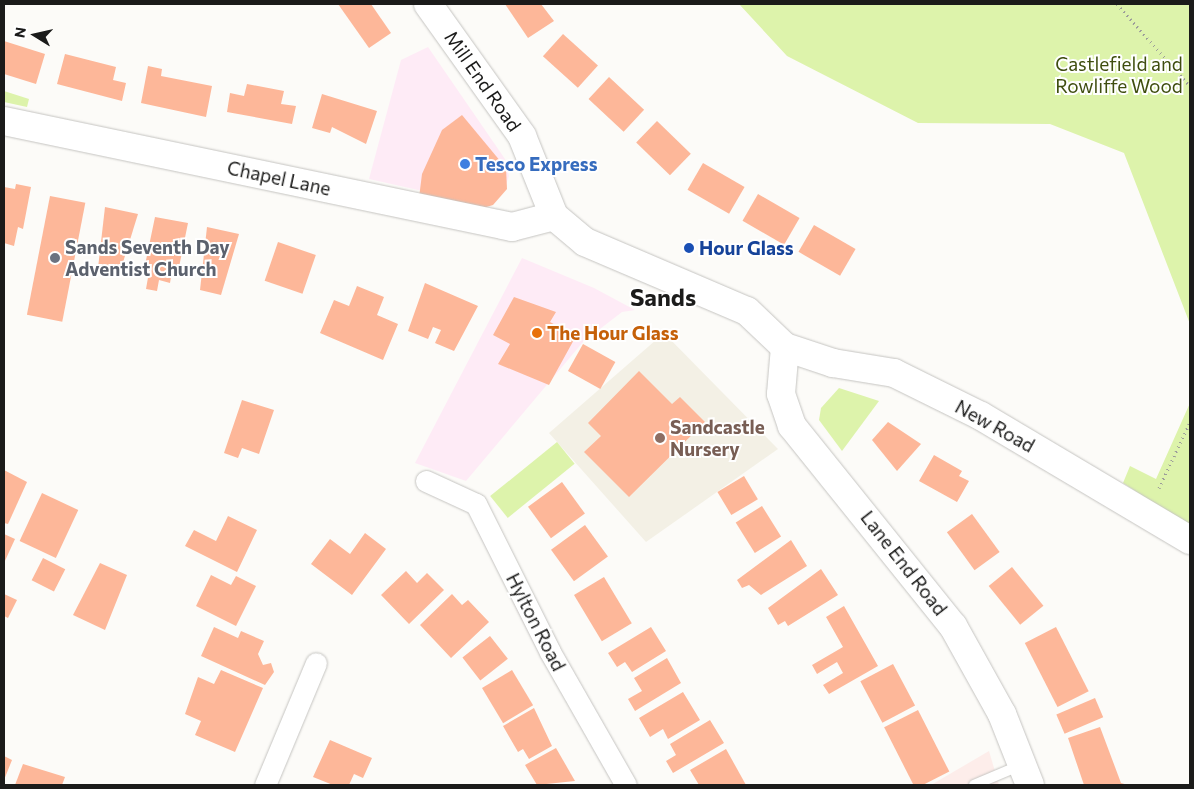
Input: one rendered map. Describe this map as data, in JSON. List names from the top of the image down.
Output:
{
  "streets": {
    "main road": [
      "Mill End Road",
      "Chapel Lane",
      "New Road",
      "Lane End Road"
    ],
    "street": ["Hylton Road"]
  },
  "crossings": [
    ["Mill End Road", "Chapel Lane"],
    ["New Road", "Lane End Road"]
  ],
  "districts": ["Sands"],
  "parks": ["Castlefield and Rowliffe Wood"],
  "places": [
    "Tesco Express",
    "Hour Glass",
    "Sands Seventh Day Adventist Church",
    "The Hour Glass",
    "Sandcastle Nursery"
  ],
  "north": "left"
}
